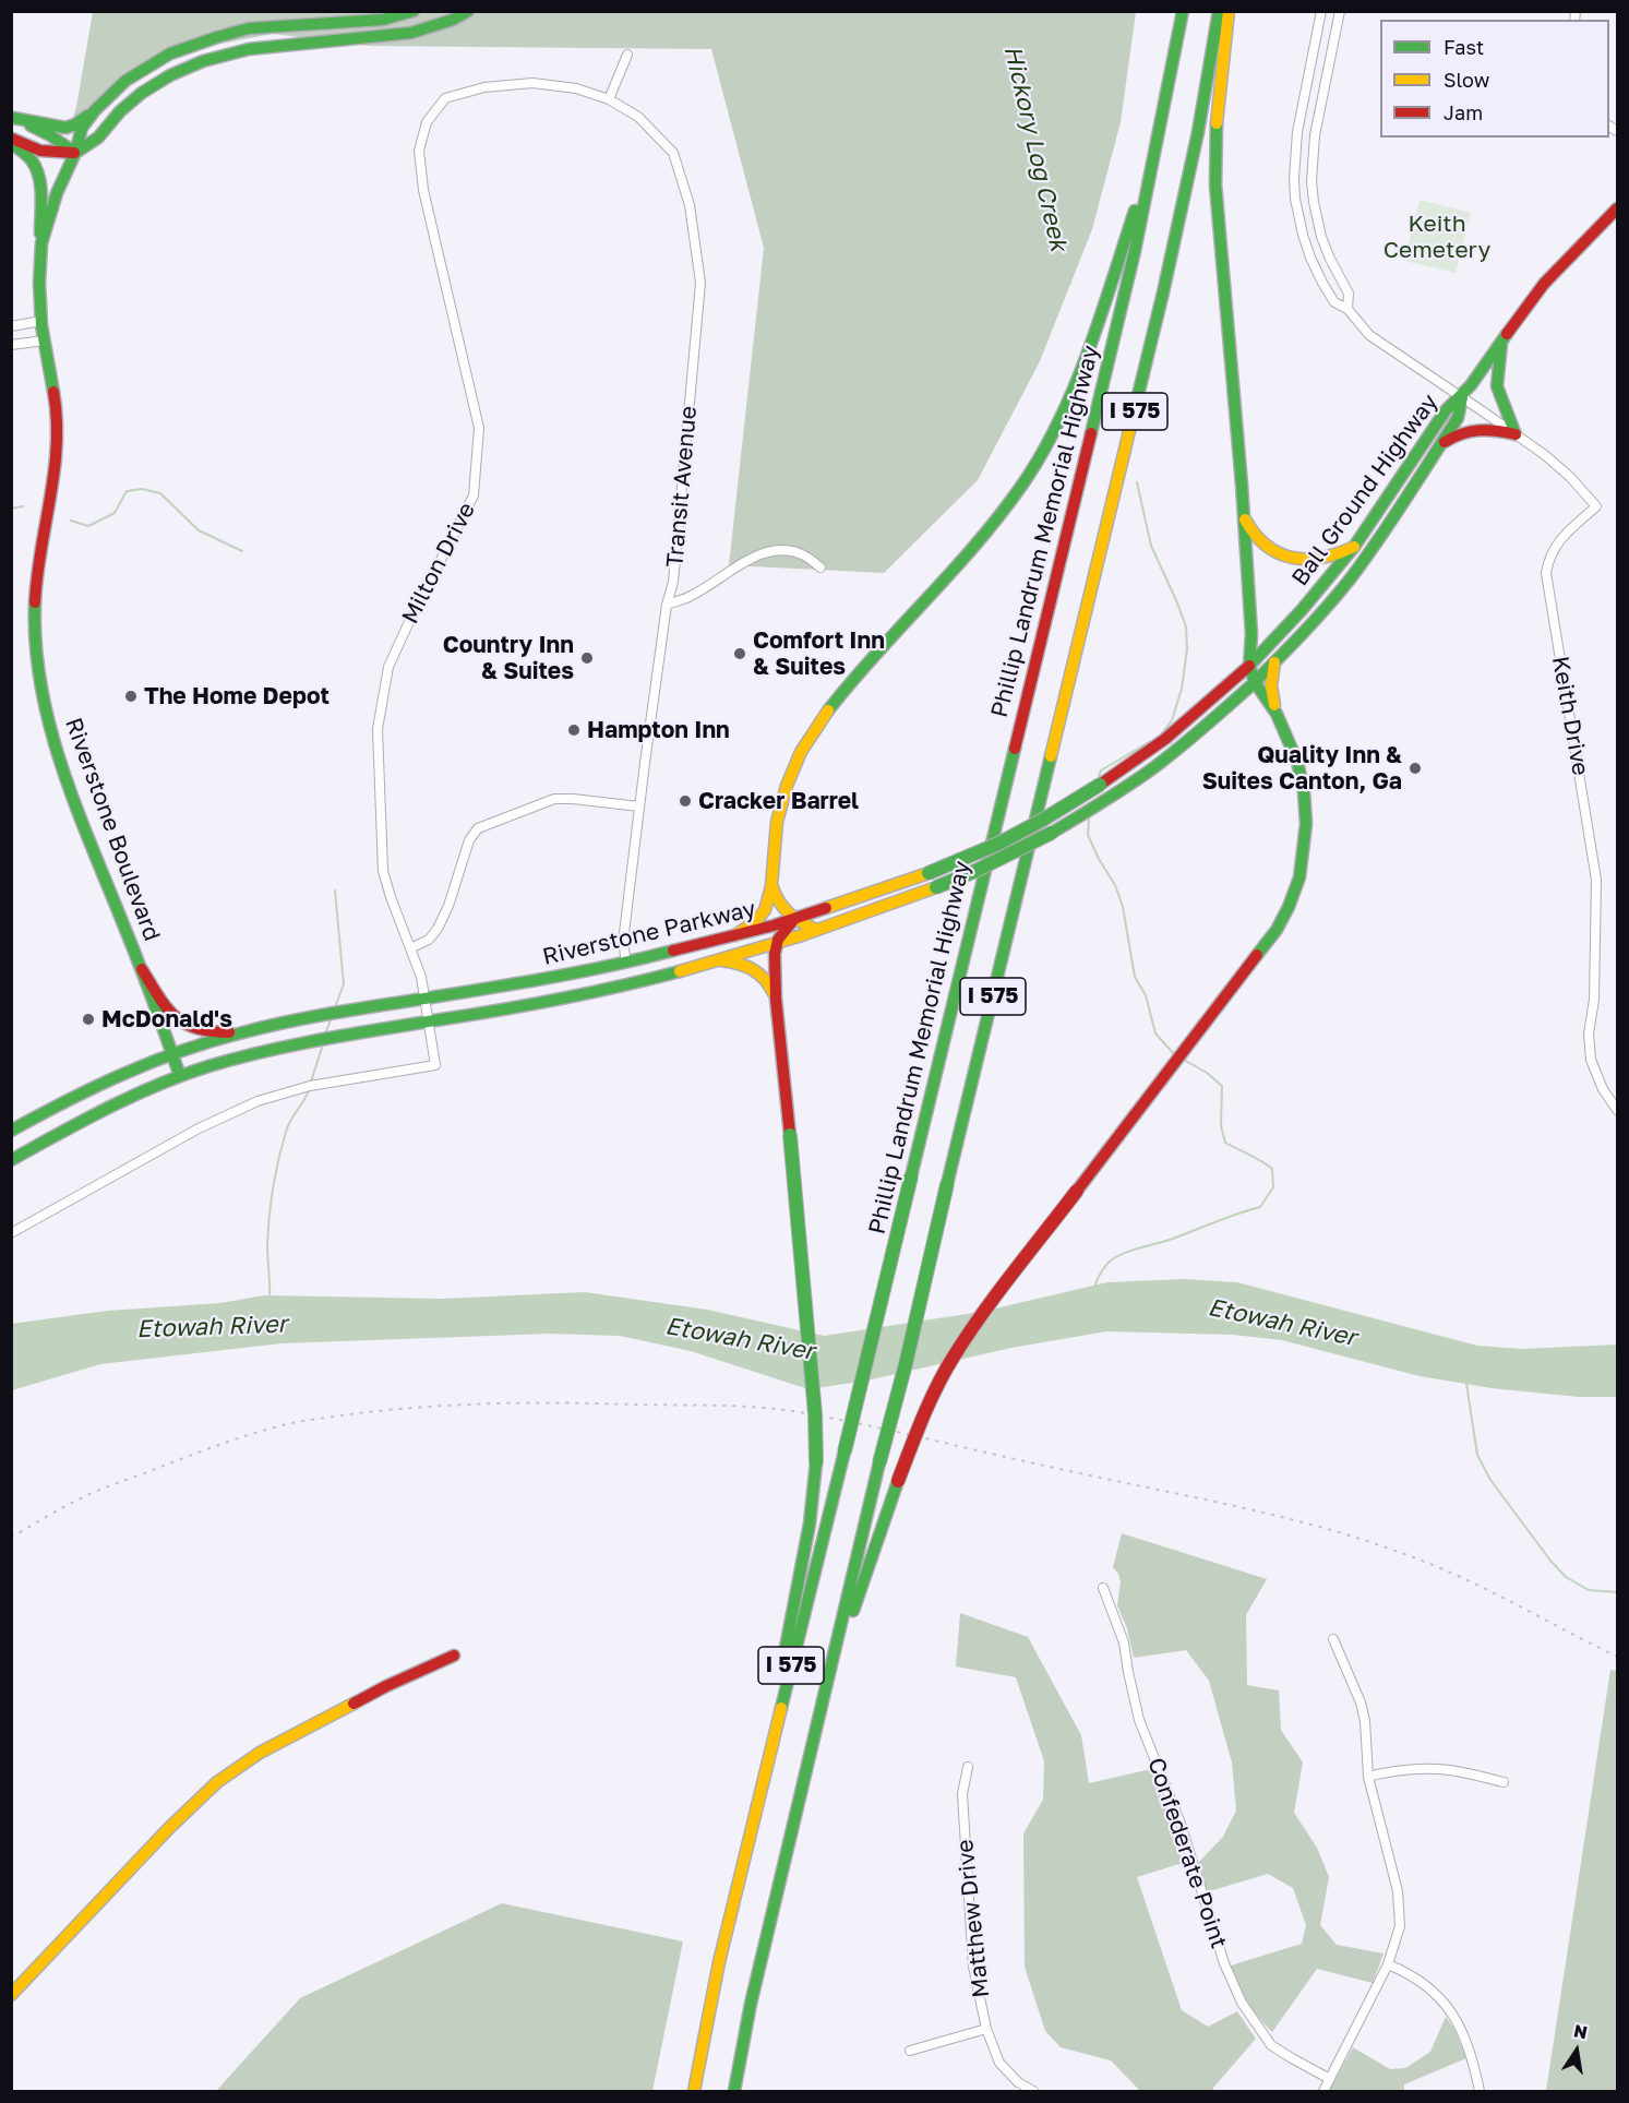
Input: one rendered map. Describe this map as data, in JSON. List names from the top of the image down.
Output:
{
  "streets": {
    "main road": [
      "I 575",
      "Ball Ground Highway",
      "Phillip Landrum Memorial Highway",
      "Riverstone Boulevard",
      "Riverstone Parkway"
    ],
    "street": [
      "Transit Avenue",
      "Milton Drive",
      "Keith Drive",
      "Confederate Point",
      "Matthew Drive"
    ]
  },
  "crossings": [
    ["Transit Avenue", "Milton Drive"],
    ["Transit Avenue", "Riverstone Parkway"],
    ["Ball Ground Highway", "Keith Drive"],
    ["Ball Ground Highway", "Riverstone Parkway"],
    ["Milton Drive", "Riverstone Parkway"],
    ["Riverstone Boulevard", "Riverstone Parkway"]
  ],
  "water": ["Hickory Log Creek", "Etowah River"],
  "parks": ["Keith Cemetery"],
  "places": [
    "Comfort Inn & Suites",
    "Country Inn & Suites",
    "The Home Depot",
    "Hampton Inn",
    "Quality Inn & Suites Canton, Ga",
    "Cracker Barrel",
    "McDonald's"
  ],
  "legend": ["Fast", "Slow", "Jam"],
  "north": "top"
}
